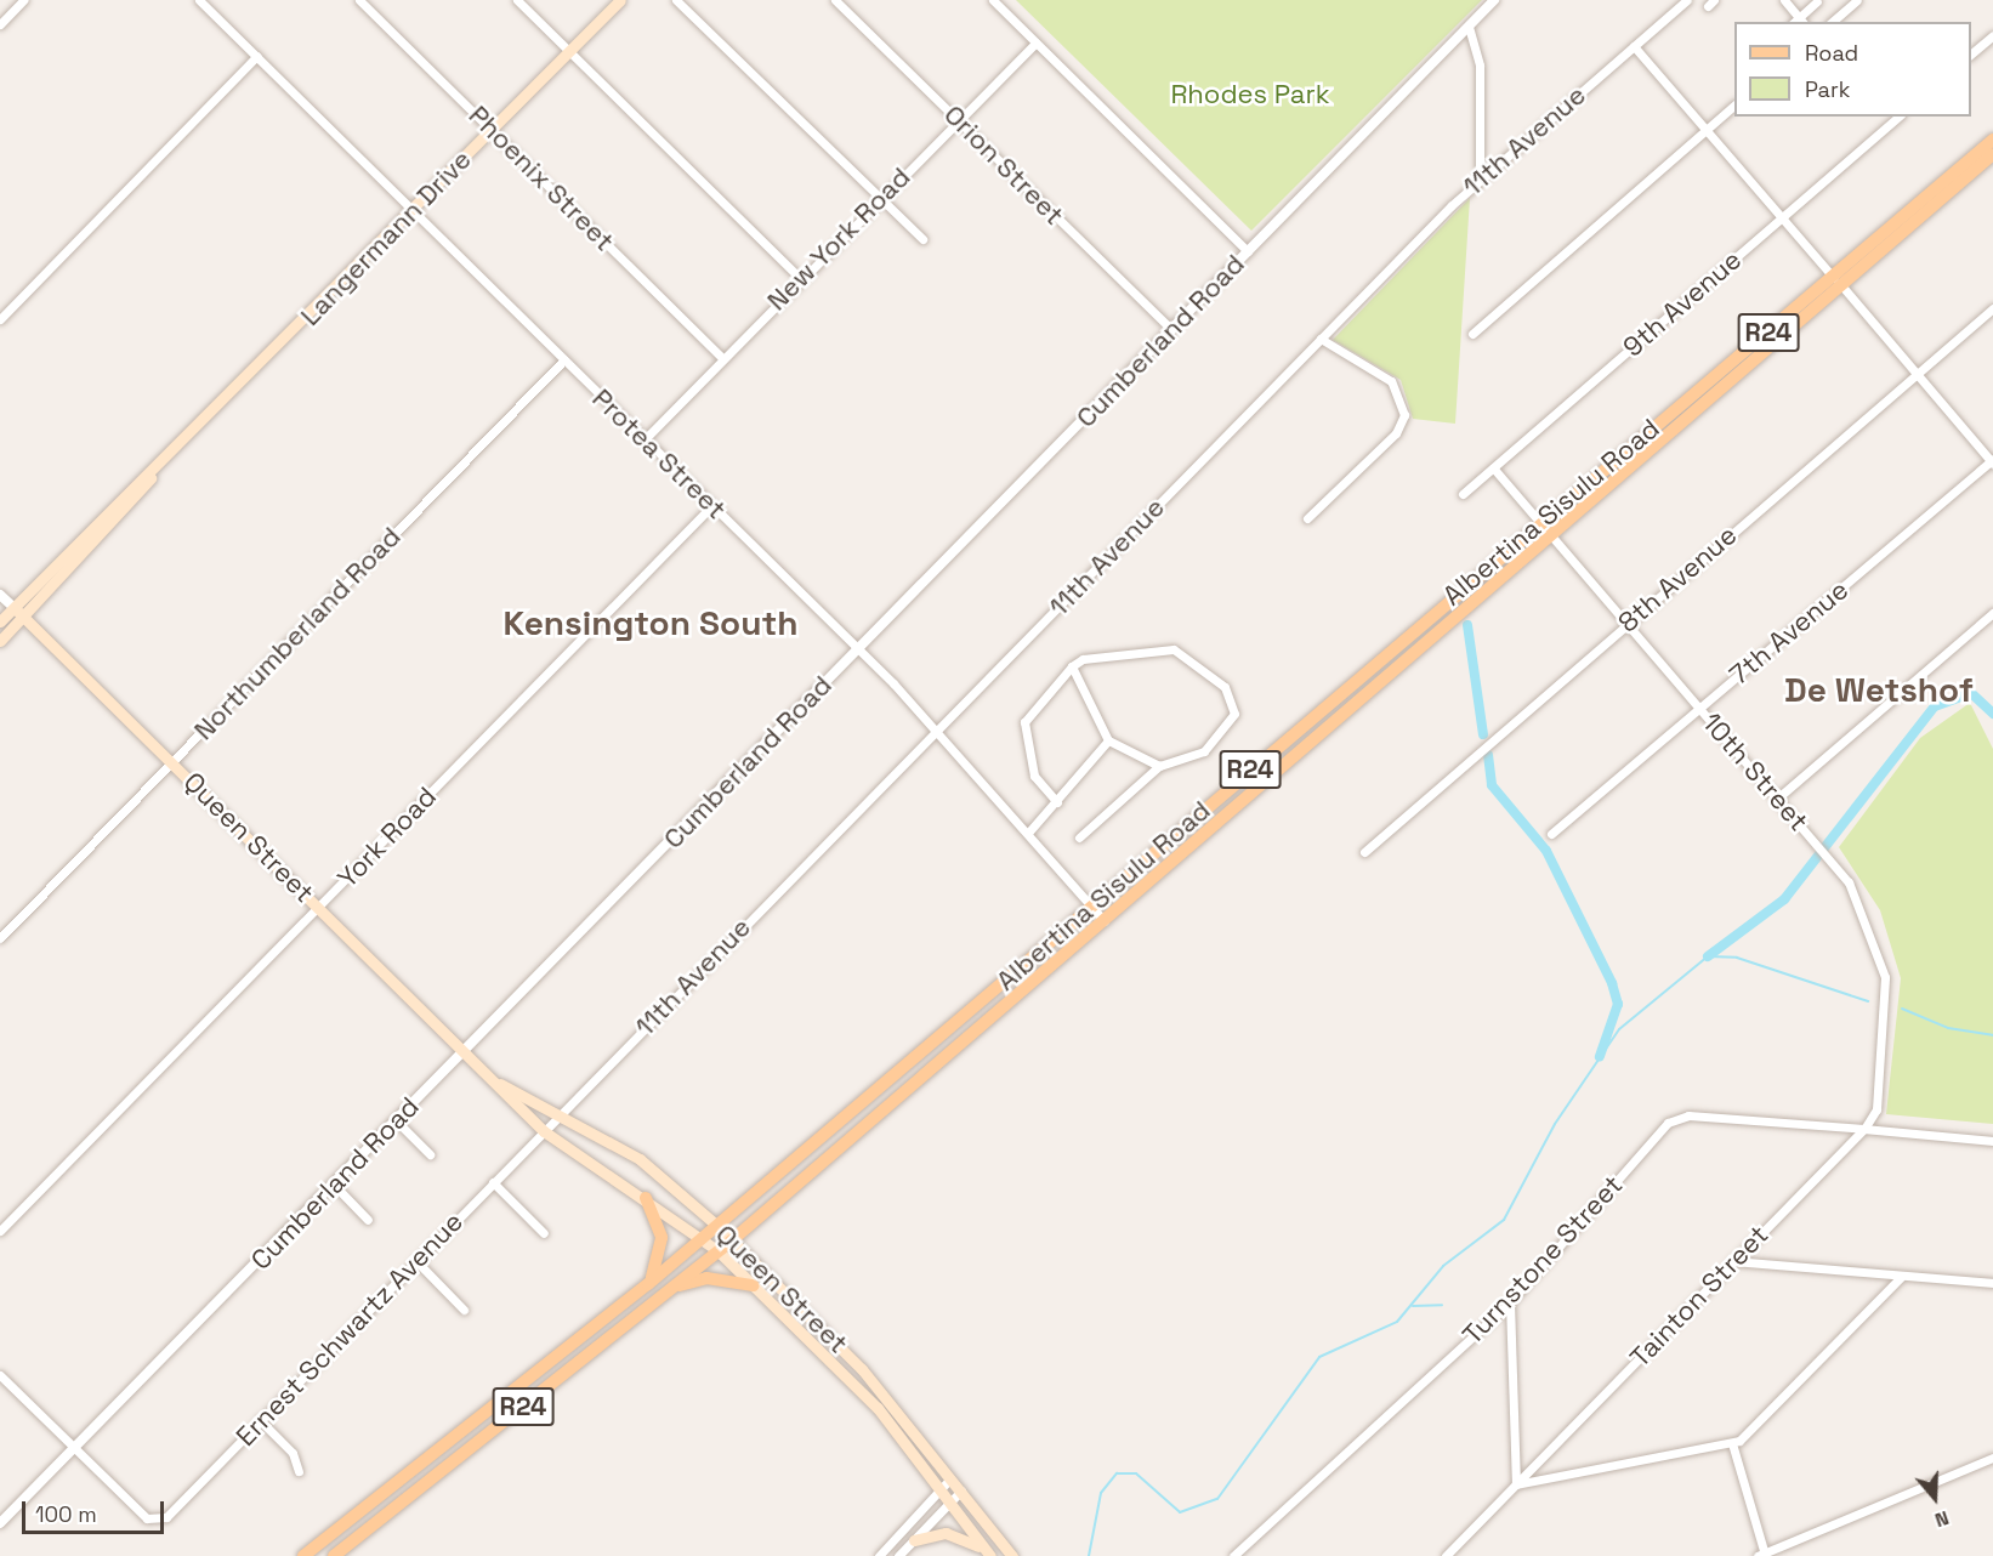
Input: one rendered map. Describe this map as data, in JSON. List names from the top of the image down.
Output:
{
  "streets": {
    "main road": [
      "Langermann Drive",
      "R24",
      "Albertina Sisulu Road",
      "Queen Street"
    ],
    "street": [
      "11th Avenue",
      "Orion Street",
      "Phoenix Street",
      "New York Road",
      "9th Avenue",
      "Cumberland Road",
      "Protea Street",
      "8th Avenue",
      "7th Avenue",
      "Northumberland Road",
      "10th Street",
      "York Road",
      "Turnstone Street",
      "Tainton Street",
      "Ernest Schwartz Avenue"
    ]
  },
  "crossings": [
    ["11th Avenue", "Protea Street"],
    ["11th Avenue", "Queen Street"],
    ["11th Avenue", "Ernest Schwartz Avenue"],
    ["Orion Street", "New York Road"],
    ["Orion Street", "Cumberland Road"],
    ["Phoenix Street", "Langermann Drive"],
    ["Phoenix Street", "New York Road"],
    ["Langermann Drive", "Protea Street"],
    ["Langermann Drive", "Queen Street"],
    ["New York Road", "Protea Street"],
    ["9th Avenue", "10th Street"],
    ["Cumberland Road", "Protea Street"],
    ["Cumberland Road", "Queen Street"],
    ["Cumberland Road", "Ernest Schwartz Avenue"],
    ["Protea Street", "Albertina Sisulu Road"],
    ["Protea Street", "Northumberland Road"],
    ["Protea Street", "York Road"],
    ["Albertina Sisulu Road", "10th Street"],
    ["Albertina Sisulu Road", "Queen Street"],
    ["8th Avenue", "10th Street"],
    ["7th Avenue", "10th Street"],
    ["Northumberland Road", "Queen Street"],
    ["10th Street", "Turnstone Street"],
    ["10th Street", "Tainton Street"],
    ["Queen Street", "York Road"],
    ["Queen Street", "Ernest Schwartz Avenue"],
    ["Turnstone Street", "Tainton Street"]
  ],
  "districts": ["Kensington South", "De Wetshof"],
  "parks": ["Rhodes Park"],
  "legend": ["Road", "Park"],
  "scale_bar": "100 m",
  "north": "bottom"
}
